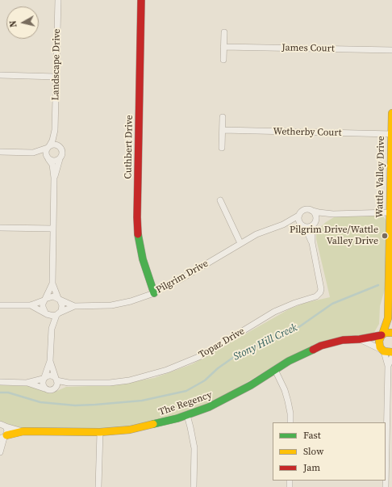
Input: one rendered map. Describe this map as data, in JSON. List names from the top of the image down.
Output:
{
  "streets": {
    "street": [
      "James Court",
      "Landscape Drive",
      "Wetherby Court",
      "Cuthbert Drive",
      "Wattle Valley Drive",
      "Pilgrim Drive",
      "Topaz Drive",
      "The Regency"
    ]
  },
  "crossings": [
    ["Wetherby Court", "Wattle Valley Drive"],
    ["Cuthbert Drive", "Pilgrim Drive"],
    ["Wattle Valley Drive", "The Regency"],
    ["Pilgrim Drive", "Topaz Drive"]
  ],
  "water": ["Stony Hill Creek"],
  "places": ["Pilgrim Drive/Wattle Valley Drive"],
  "legend": ["Fast", "Slow", "Jam"],
  "north": "left"
}
